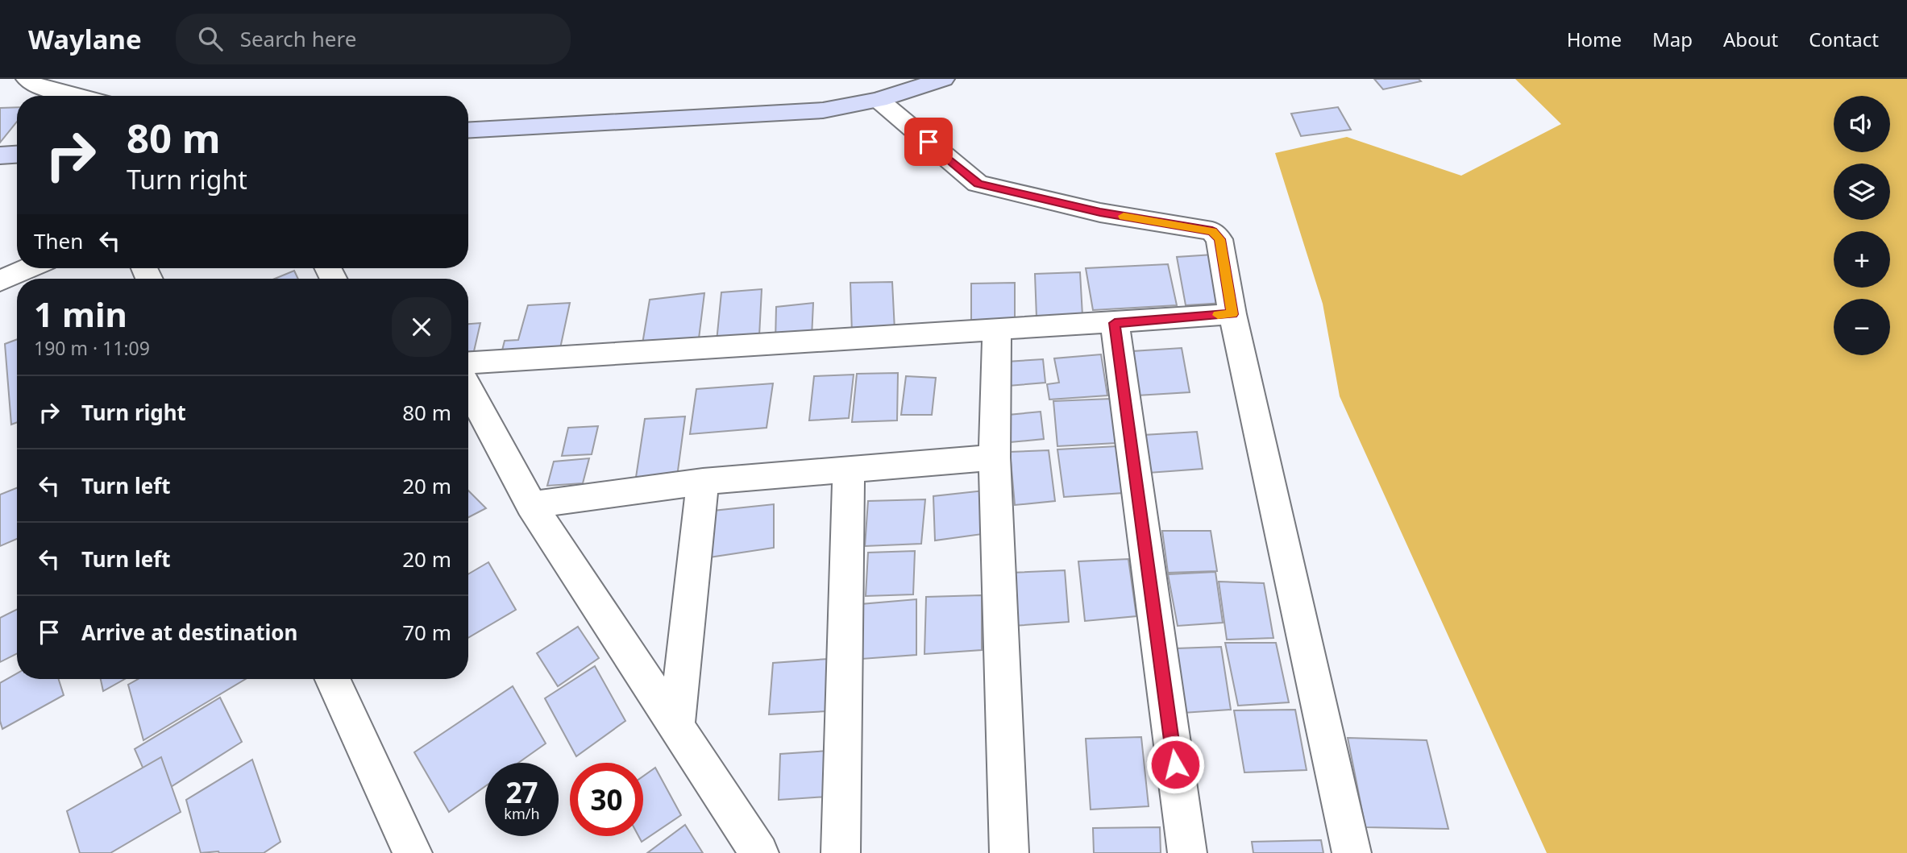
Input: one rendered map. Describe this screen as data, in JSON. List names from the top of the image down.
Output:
{
  "page": {
    "header": "Waylane",
    "search": "Search here",
    "nav": [
      "Home",
      "Map",
      "About",
      "Contact"
    ],
    "map_buttons": ["+", "−"],
    "turn": ["80 m", "Turn right"],
    "then": "Then",
    "heading": ["1 min", "190 m · 11:09"],
    "list": [
      {
        "name": "Turn right",
        "value": "80 m"
      },
      {
        "name": "Turn left",
        "value": "20 m"
      },
      {
        "name": "Turn left",
        "value": "20 m"
      },
      {
        "name": "Arrive at destination",
        "value": "70 m"
      }
    ],
    "speed": "27 km/h",
    "limit": "30"
  }
}
